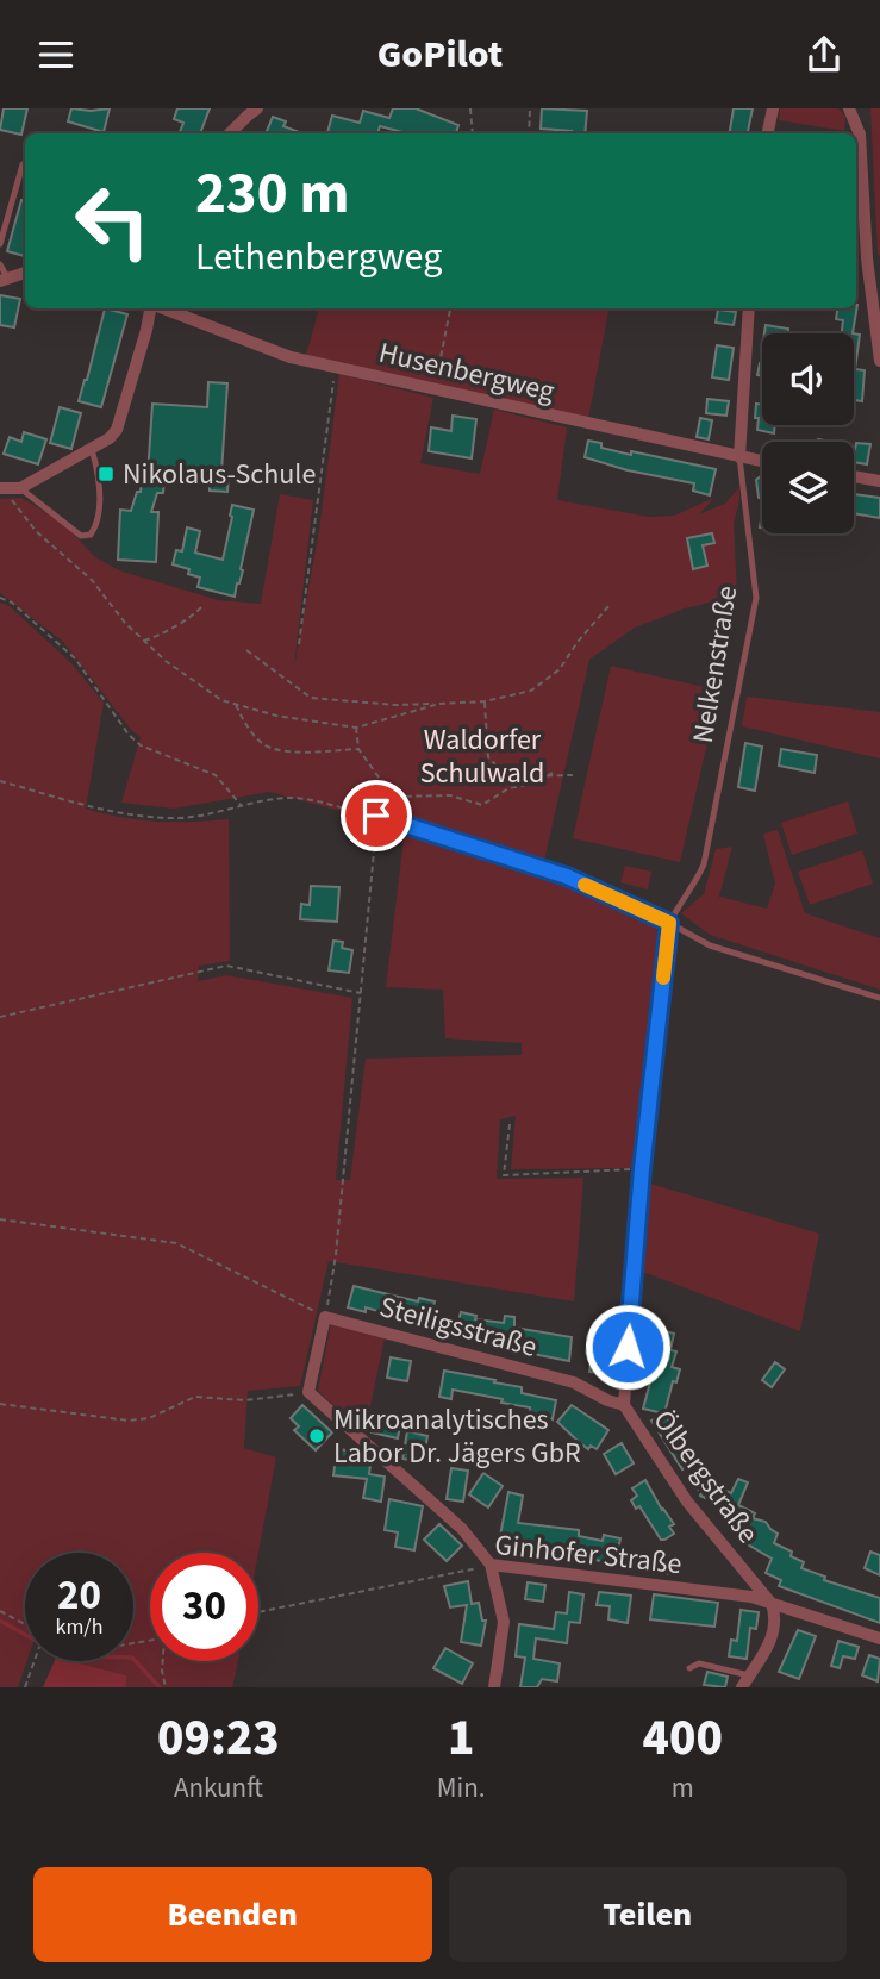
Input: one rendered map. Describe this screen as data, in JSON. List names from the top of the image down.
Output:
{
  "streets": {
    "street": [
      "Husenbergweg",
      "Nelkenstraße",
      "Steiligsstraße",
      "Ölbergstraße",
      "Ginhofer Straße"
    ]
  },
  "crossings": [
    ["Husenbergweg", "Nelkenstraße"],
    ["Nelkenstraße", "Ölbergstraße"],
    ["Steiligsstraße", "Ölbergstraße"],
    ["Ölbergstraße", "Ginhofer Straße"]
  ],
  "parks": ["Waldorfer Schulwald"],
  "places": {
    "transit": ["Nikolaus-Schule"],
    "other": ["Mikroanalytisches Labor Dr. Jägers GbR"]
  },
  "page": {
    "header": "GoPilot",
    "turn": ["230 m", "Lethenbergweg"],
    "speed": "20 km/h",
    "limit": "30",
    "eta": [
      "09:23",
      "Ankunft",
      "1",
      "Min.",
      "400",
      "m"
    ],
    "buttons": ["Beenden", "Teilen"]
  }
}
